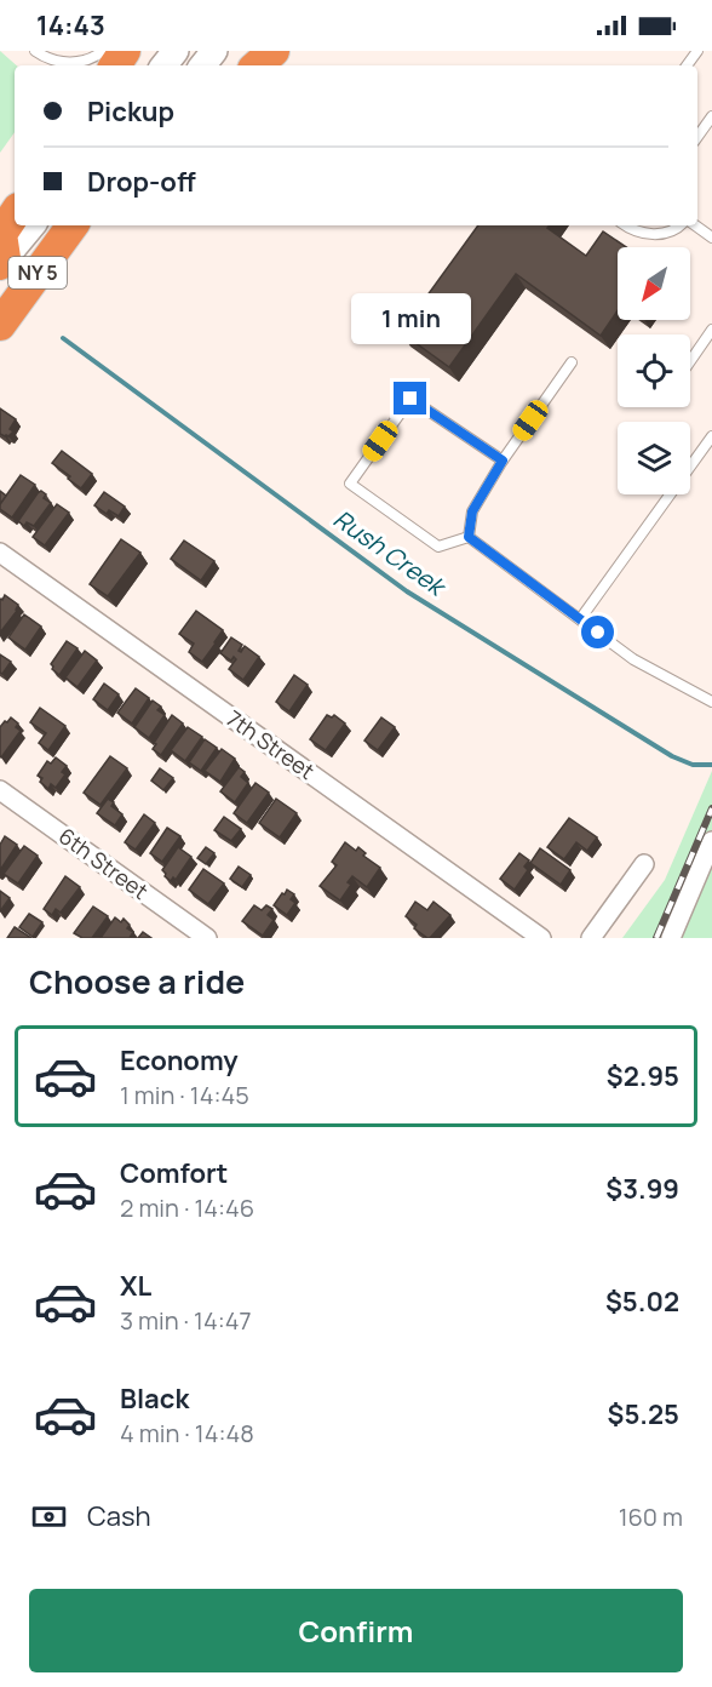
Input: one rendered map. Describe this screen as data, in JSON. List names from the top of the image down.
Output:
{
  "streets": {
    "highway": ["NY 5"],
    "street": ["7th Street", "6th Street"]
  },
  "water": ["Rush Creek"],
  "north": "bottom left",
  "page": {
    "status": "14:43",
    "banner": ["Pickup", "Drop-off"],
    "bubble": "1 min",
    "heading": "Choose a ride",
    "list": [
      {
        "name": "Economy",
        "note": "1 min · 14:45",
        "value": "$2.95"
      },
      {
        "name": "Comfort",
        "note": "2 min · 14:46",
        "value": "$3.99"
      },
      {
        "name": "XL",
        "note": "3 min · 14:47",
        "value": "$5.02"
      },
      {
        "name": "Black",
        "note": "4 min · 14:48",
        "value": "$5.25"
      }
    ],
    "pay": ["Cash", "160 m"],
    "buttons": "Confirm"
  }
}
